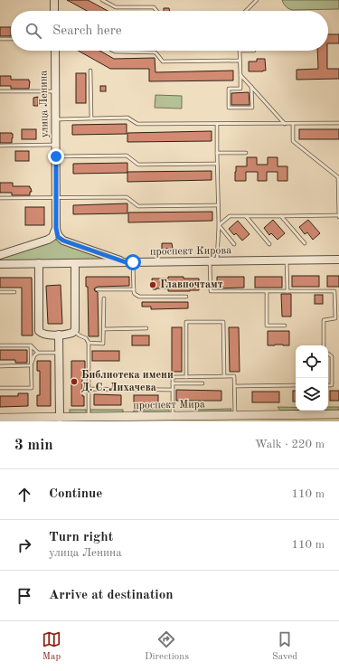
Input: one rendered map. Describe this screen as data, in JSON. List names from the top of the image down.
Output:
{
  "streets": {
    "main road": ["проспект Мира"],
    "street": ["улица Ленина", "проспект Кирова"]
  },
  "places": ["Главпочтамт", "Библиотека имени Д. С. Лихачева"],
  "page": {
    "search": "Search here",
    "heading": ["3 min", "Walk · 220 m"],
    "list": [
      ["Continue", "110 m"],
      ["Turn right", "улица Ленина", "110 m"],
      "Arrive at destination"
    ],
    "nav": ["Map", "Directions", "Saved"]
  }
}
